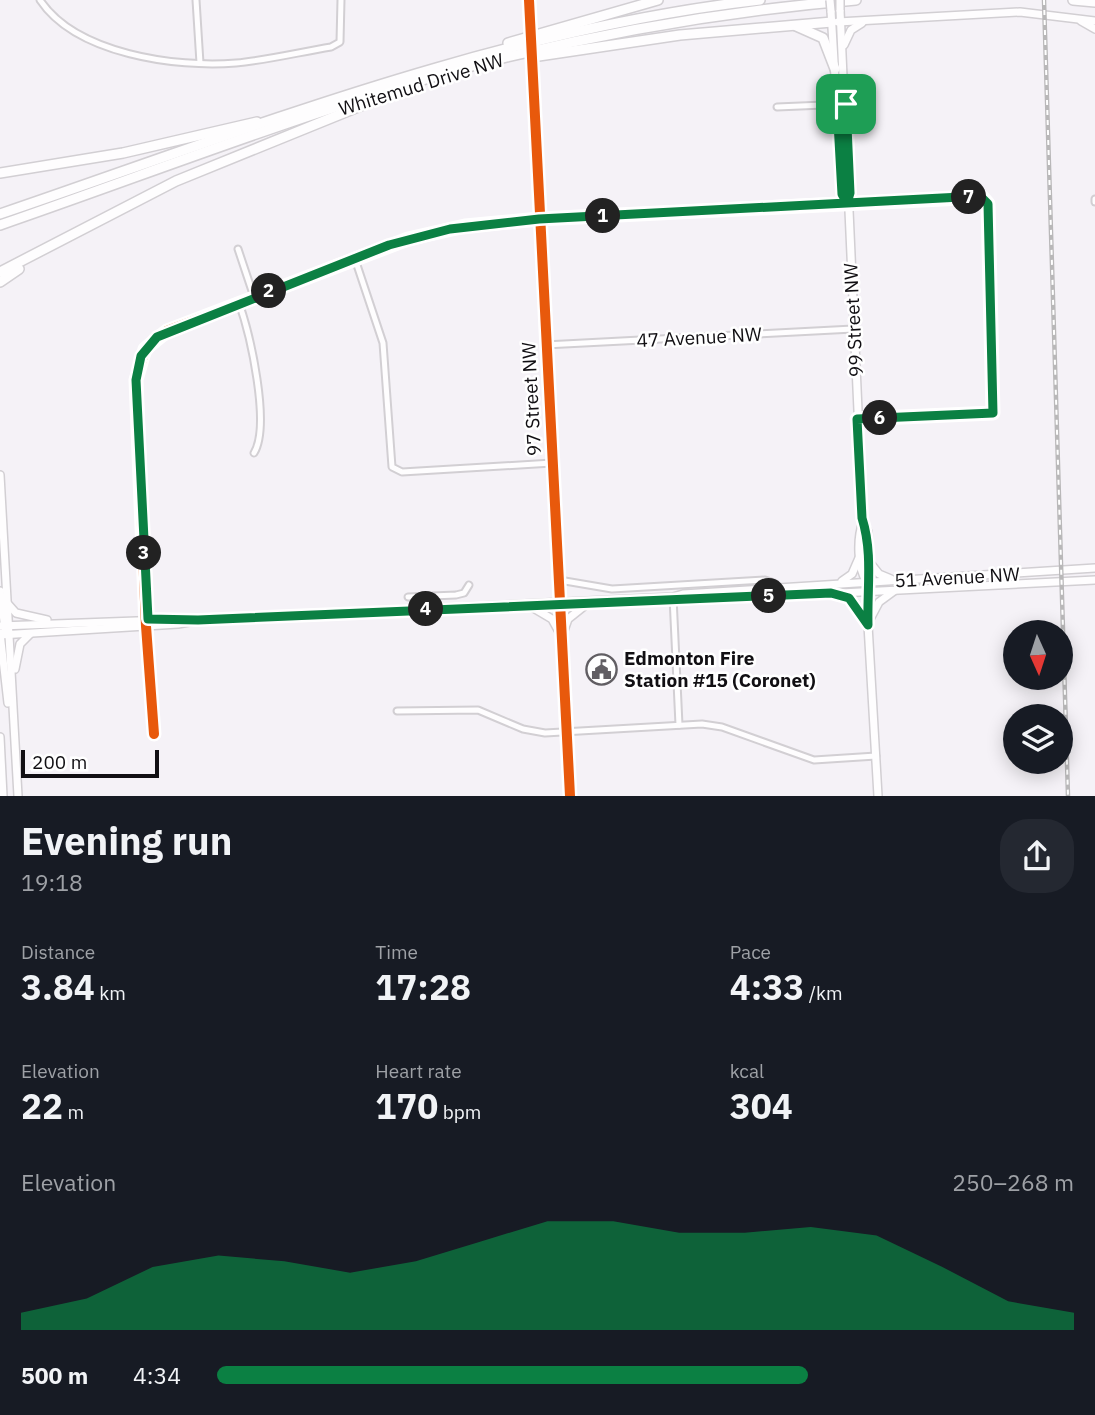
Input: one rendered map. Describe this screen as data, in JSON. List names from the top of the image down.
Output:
{
  "streets": {
    "highway": ["Whitemud Drive NW"],
    "main road": ["99 Street NW", "51 Avenue NW"],
    "street": ["47 Avenue NW", "97 Street NW"]
  },
  "crossings": [
    ["99 Street NW", "47 Avenue NW"],
    ["99 Street NW", "51 Avenue NW"],
    ["47 Avenue NW", "97 Street NW"],
    ["97 Street NW", "51 Avenue NW"]
  ],
  "places": {
    "public building": ["Edmonton Fire Station #15 (Coronet)"]
  },
  "scale_bar": "200 m",
  "north": "bottom",
  "page": {
    "pins": [
      "7",
      "1",
      "2",
      "6",
      "3",
      "5",
      "4"
    ],
    "scale": "200 m",
    "heading": ["Evening run", "19:18"],
    "stats": [
      ["Distance", "3.84 km"],
      ["Time", "17:28"],
      ["Pace", "4:33 /km"],
      ["Elevation", "22 m"],
      ["Heart rate", "170 bpm"],
      ["kcal", "304"]
    ],
    "chart": ["Elevation", "250–268 m"],
    "list": [
      {
        "name": "500 m",
        "note": "4:34"
      }
    ]
  }
}
